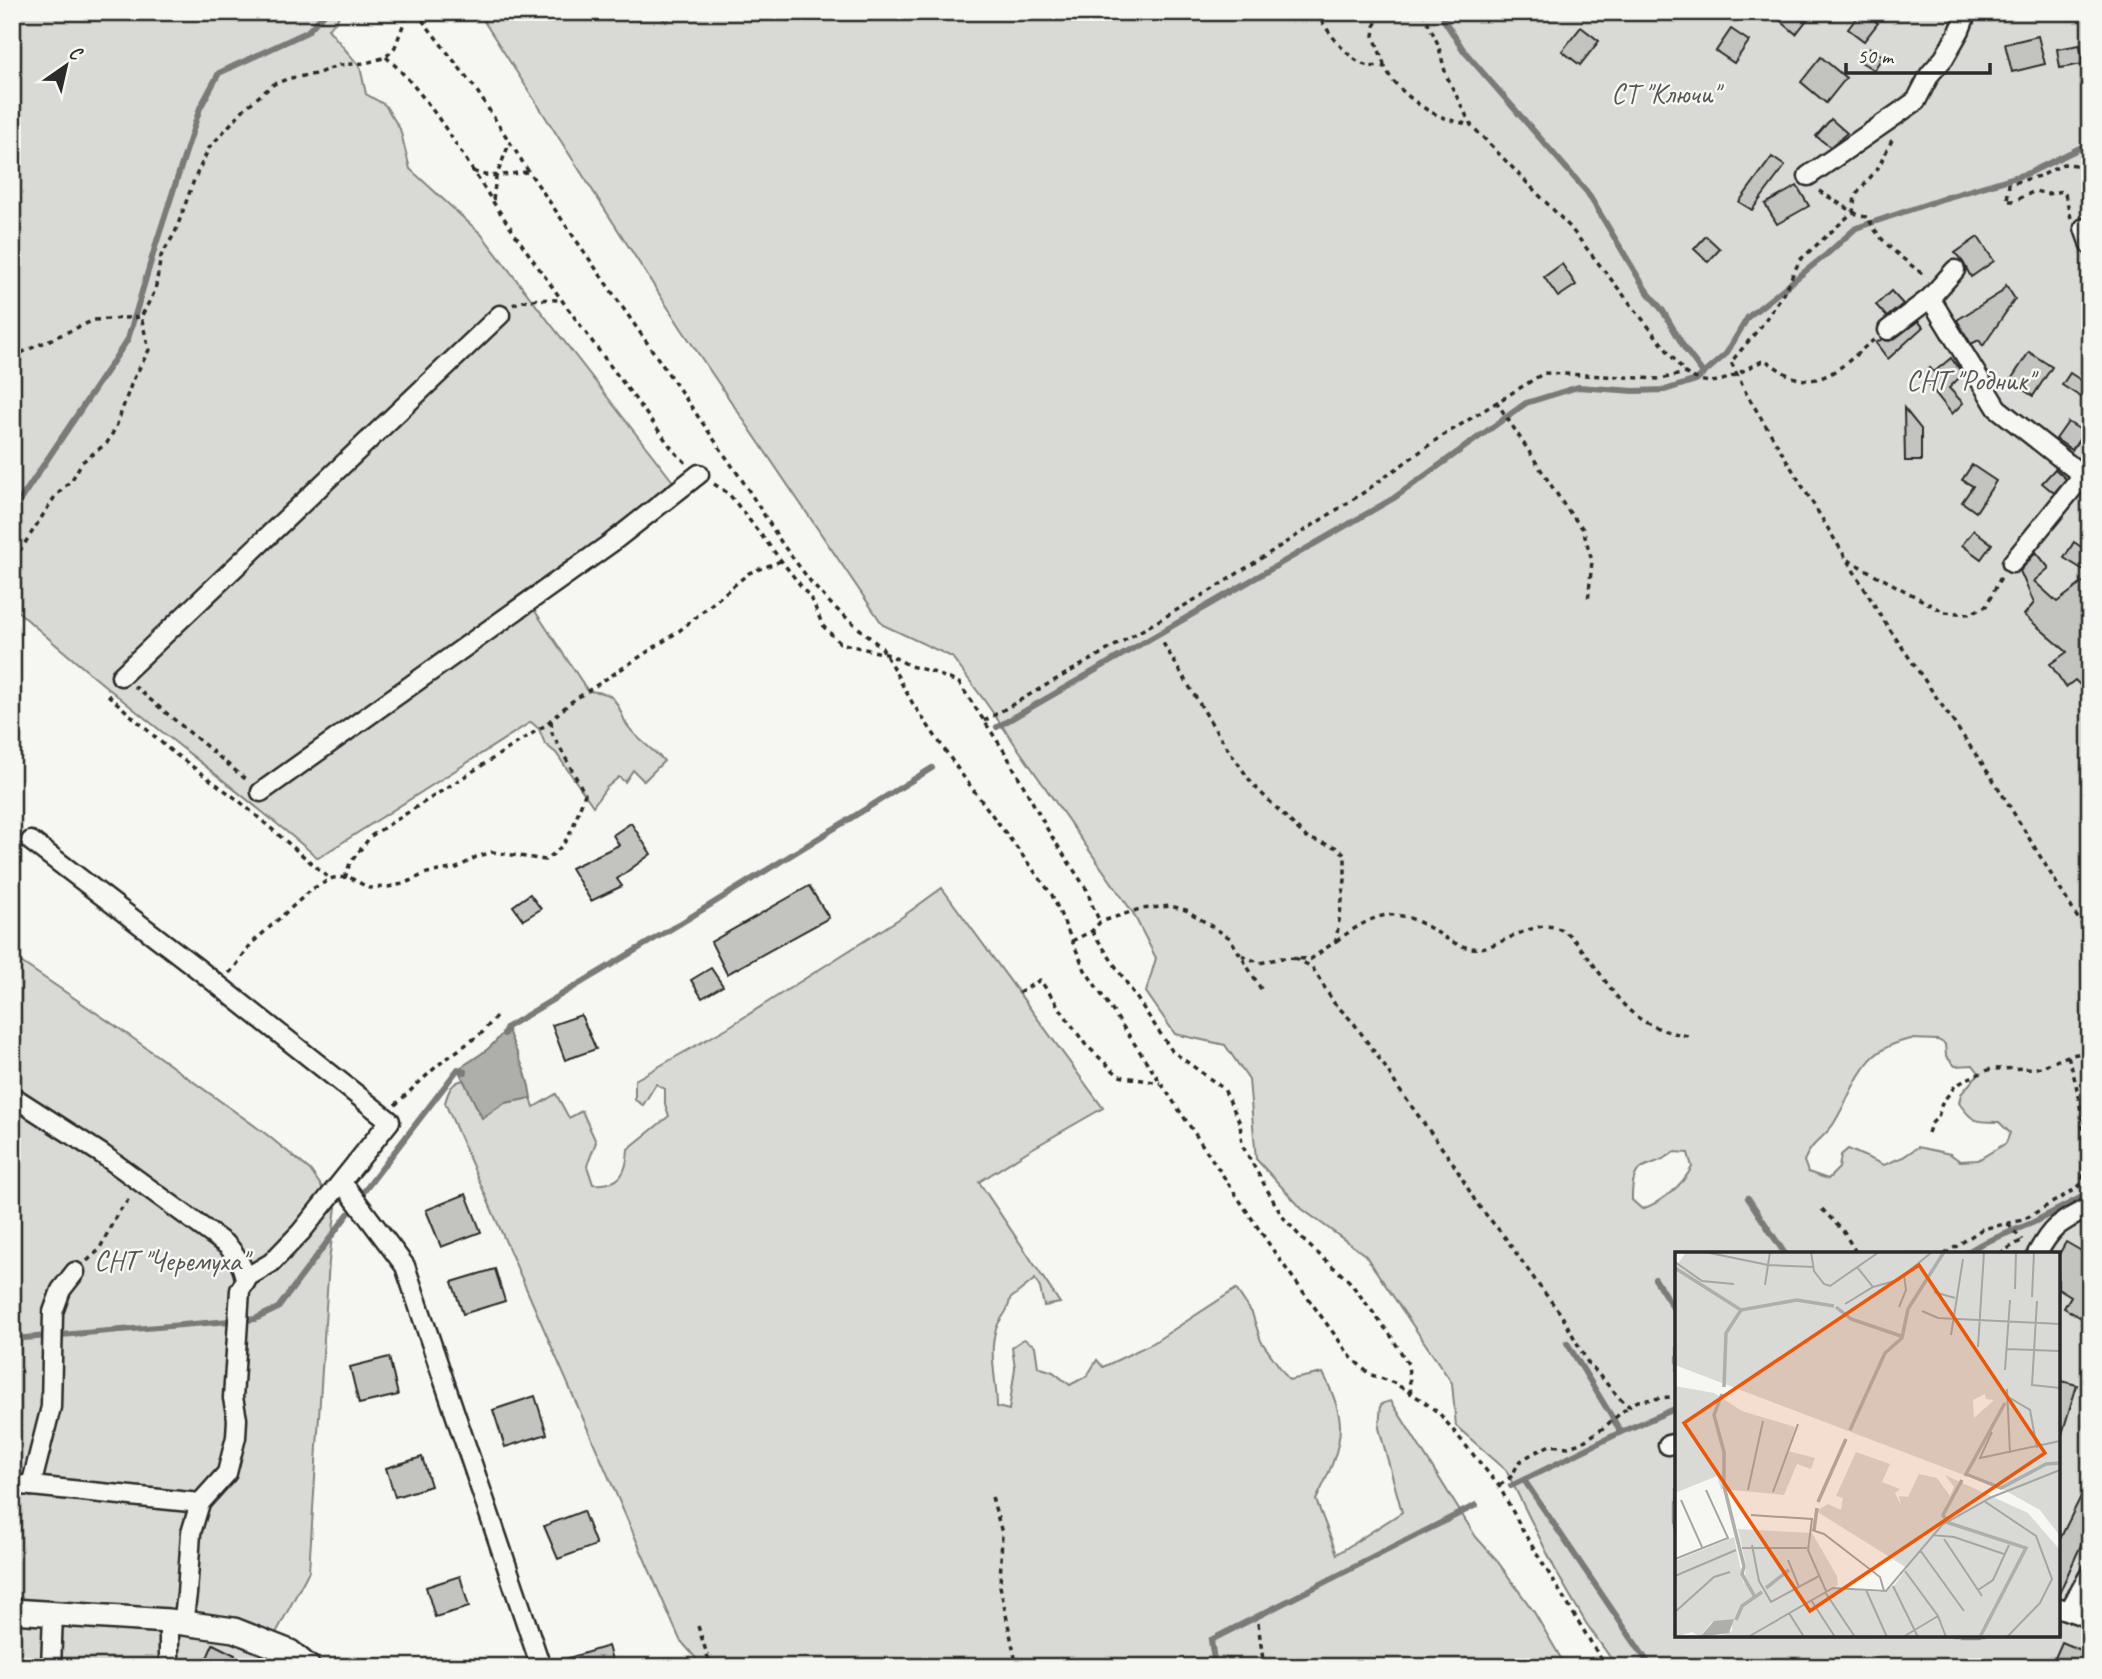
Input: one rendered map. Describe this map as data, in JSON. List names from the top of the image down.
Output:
{
  "parks": ["СТ \"Ключи\"", "СНТ ''Родник''", "СНТ \"Черемуха\""],
  "scale_bar": "50 m",
  "north": "top right"
}
